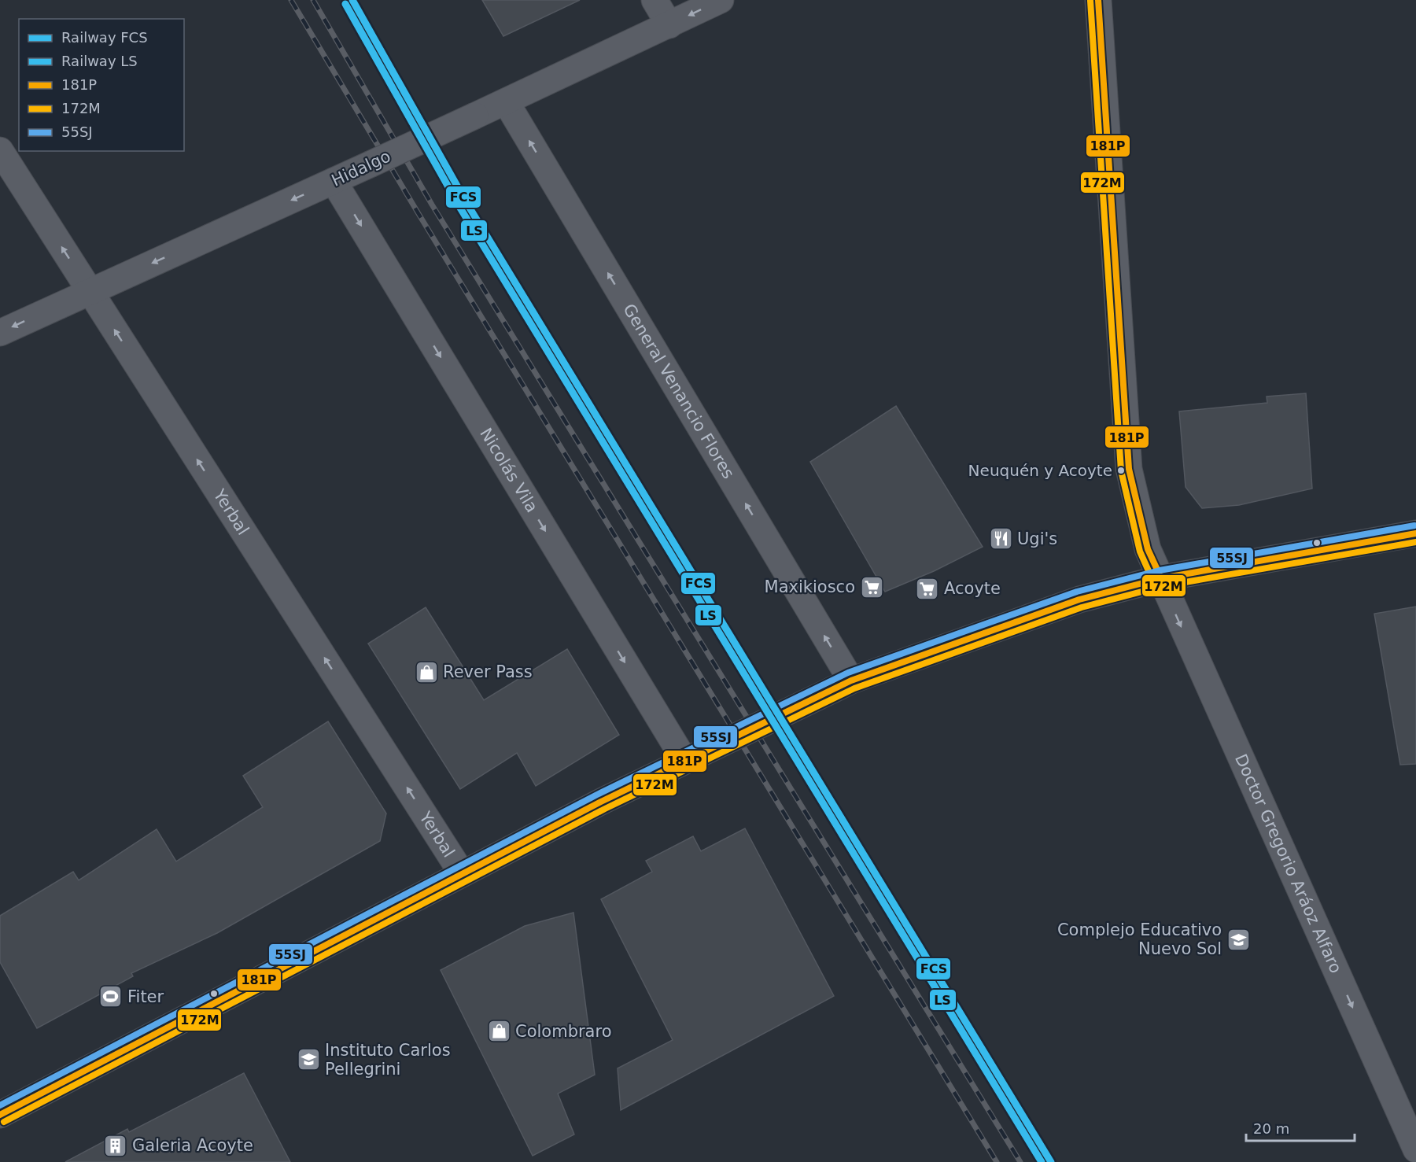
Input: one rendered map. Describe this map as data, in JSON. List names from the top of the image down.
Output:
{
  "streets": {
    "street": [
      "Hidalgo",
      "General Venancio Flores",
      "Nicolás Vila",
      "Yerbal",
      "Doctor Gregorio Aráoz Alfaro"
    ]
  },
  "crossings": [
    ["Hidalgo", "General Venancio Flores"],
    ["Hidalgo", "Nicolás Vila"],
    ["Hidalgo", "Yerbal"]
  ],
  "one_way": [
    "Hidalgo",
    "General Venancio Flores",
    "Nicolás Vila",
    "Yerbal",
    "Doctor Gregorio Aráoz Alfaro"
  ],
  "places": {
    "other": ["Neuquén y Acoyte"],
    "restaurant": ["Ugi's"],
    "supermarket": ["Maxikiosco", "Acoyte"],
    "shop": ["Rever Pass", "Colombraro"],
    "school or university": ["Complejo Educativo Nuevo Sol", "Instituto Carlos Pellegrini"],
    "sports": ["Fiter"],
    "building": ["Galeria Acoyte"]
  },
  "lines": [
    "rail line FCS",
    "transit line 181P",
    "transit line 172M",
    "rail line LS",
    "transit line 55SJ"
  ],
  "legend": [
    "Railway FCS",
    "Railway LS",
    "181P",
    "172M",
    "55SJ"
  ],
  "scale_bar": "20 m"
}
